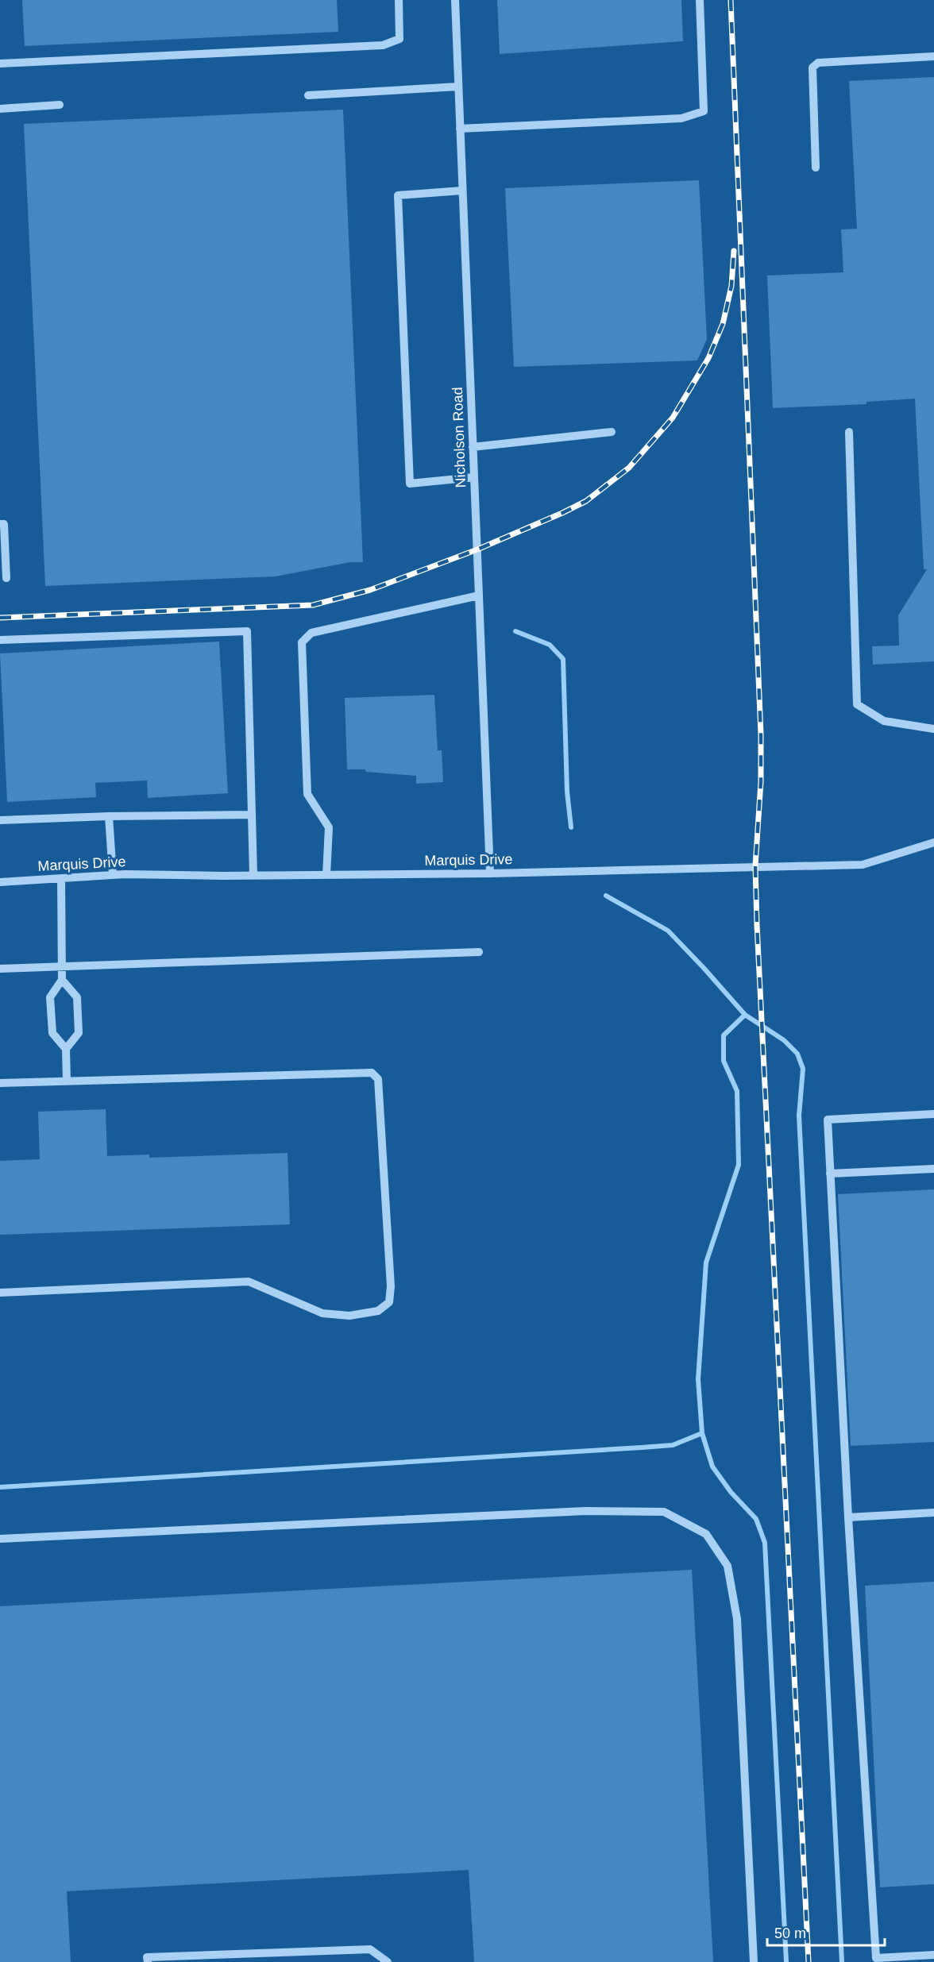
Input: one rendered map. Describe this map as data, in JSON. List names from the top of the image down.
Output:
{
  "streets": {
    "street": ["Nicholson Road", "Marquis Drive"]
  },
  "crossings": [
    ["Nicholson Road", "Marquis Drive"]
  ],
  "scale_bar": "50 m"
}
